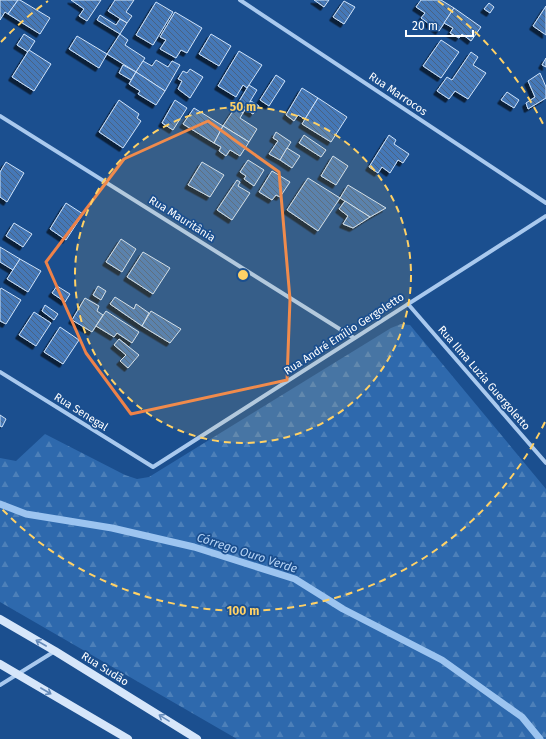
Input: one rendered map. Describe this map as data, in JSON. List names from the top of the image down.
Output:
{
  "streets": {
    "street": [
      "Rua Marrocos",
      "Rua Mauritânia",
      "Rua André Emílio Gergoletto",
      "Rua Ilma Luzia Guergoletto",
      "Rua Senegal",
      "Rua Sudão"
    ]
  },
  "crossings": [
    ["Rua Mauritânia", "Rua André Emílio Gergoletto"],
    ["Rua André Emílio Gergoletto", "Rua Ilma Luzia Guergoletto"],
    ["Rua André Emílio Gergoletto", "Rua Senegal"]
  ],
  "water": ["Córrego Ouro Verde"],
  "scale_bar": "20 m",
  "rings": ["50 m", "100 m"]
}
